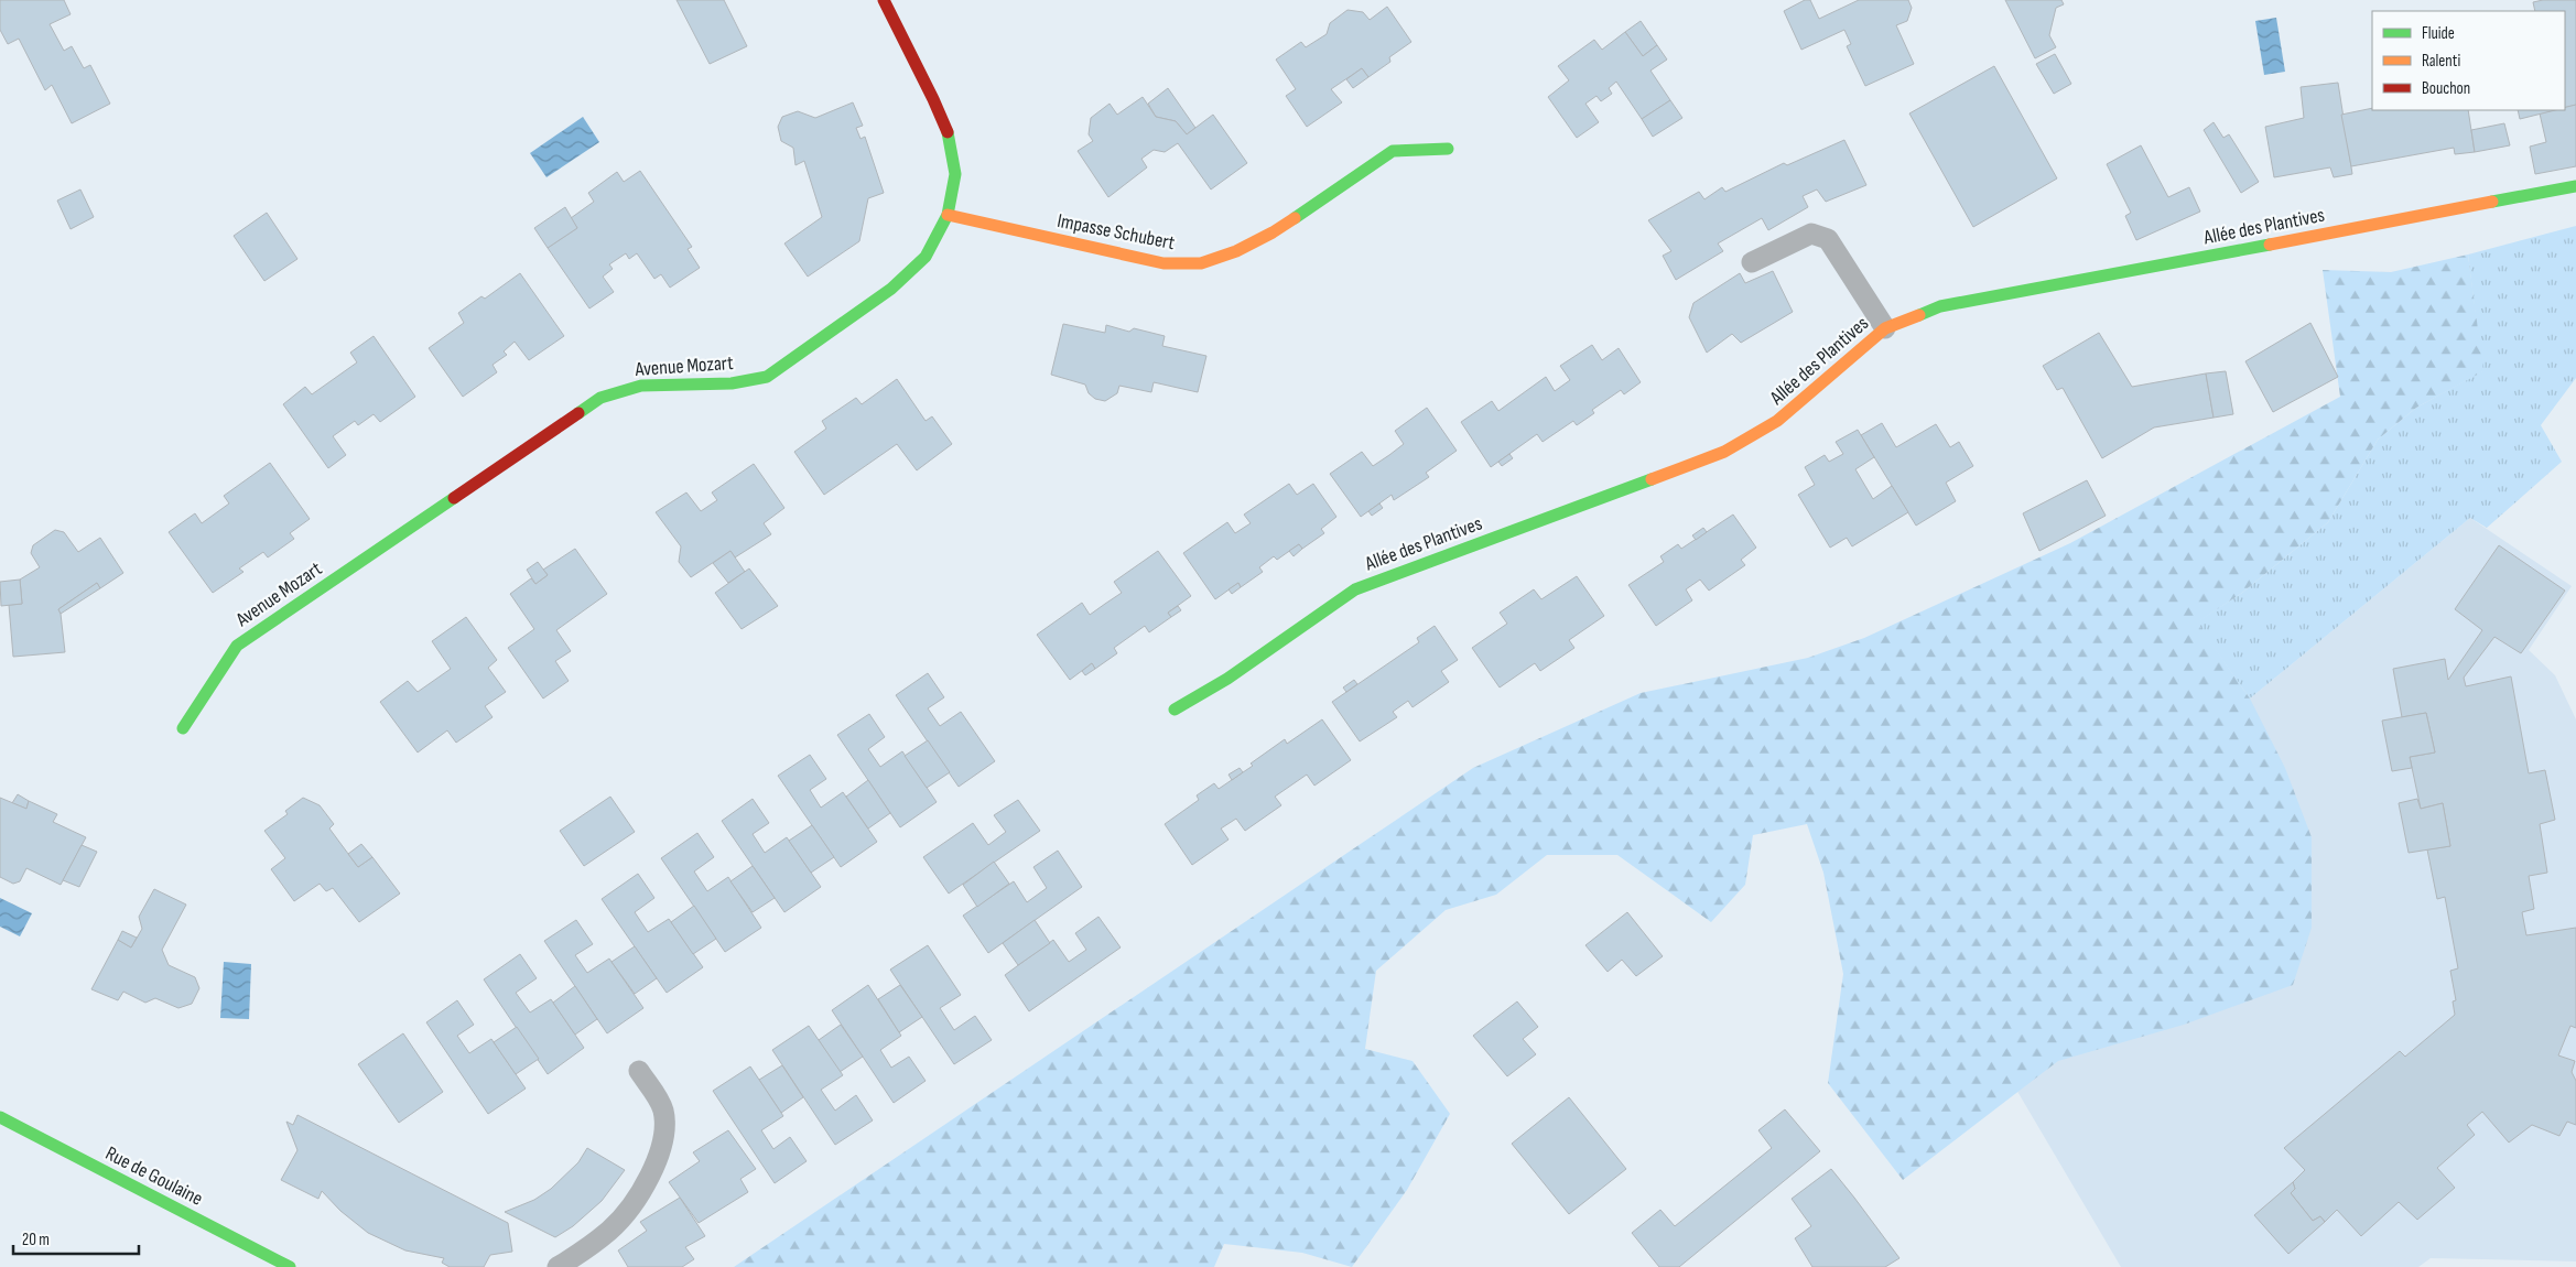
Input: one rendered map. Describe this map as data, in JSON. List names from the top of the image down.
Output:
{
  "streets": {
    "street": [
      "Allée des Plantives",
      "Impasse Schubert",
      "Avenue Mozart",
      "Rue de Goulaine"
    ]
  },
  "crossings": [
    ["Impasse Schubert", "Avenue Mozart"]
  ],
  "legend": ["Fluide", "Ralenti", "Bouchon"],
  "scale_bar": "20 m"
}
